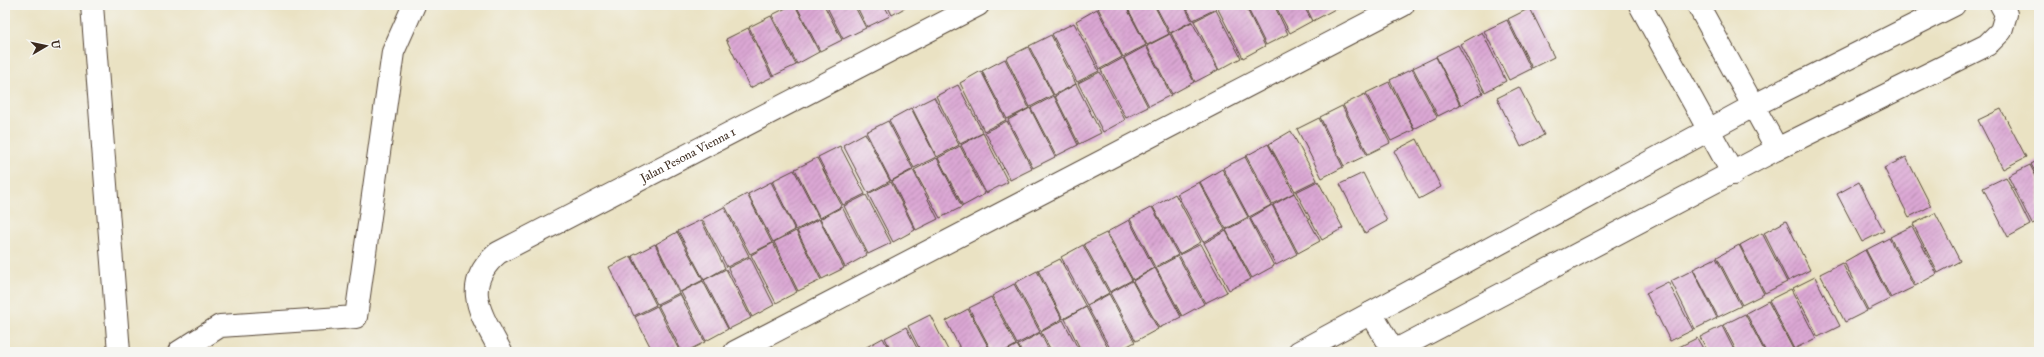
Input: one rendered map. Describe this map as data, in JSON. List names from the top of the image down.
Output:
{
  "streets": {
    "street": ["Jalan Pesona Vienna 1"]
  },
  "north": "right"
}
